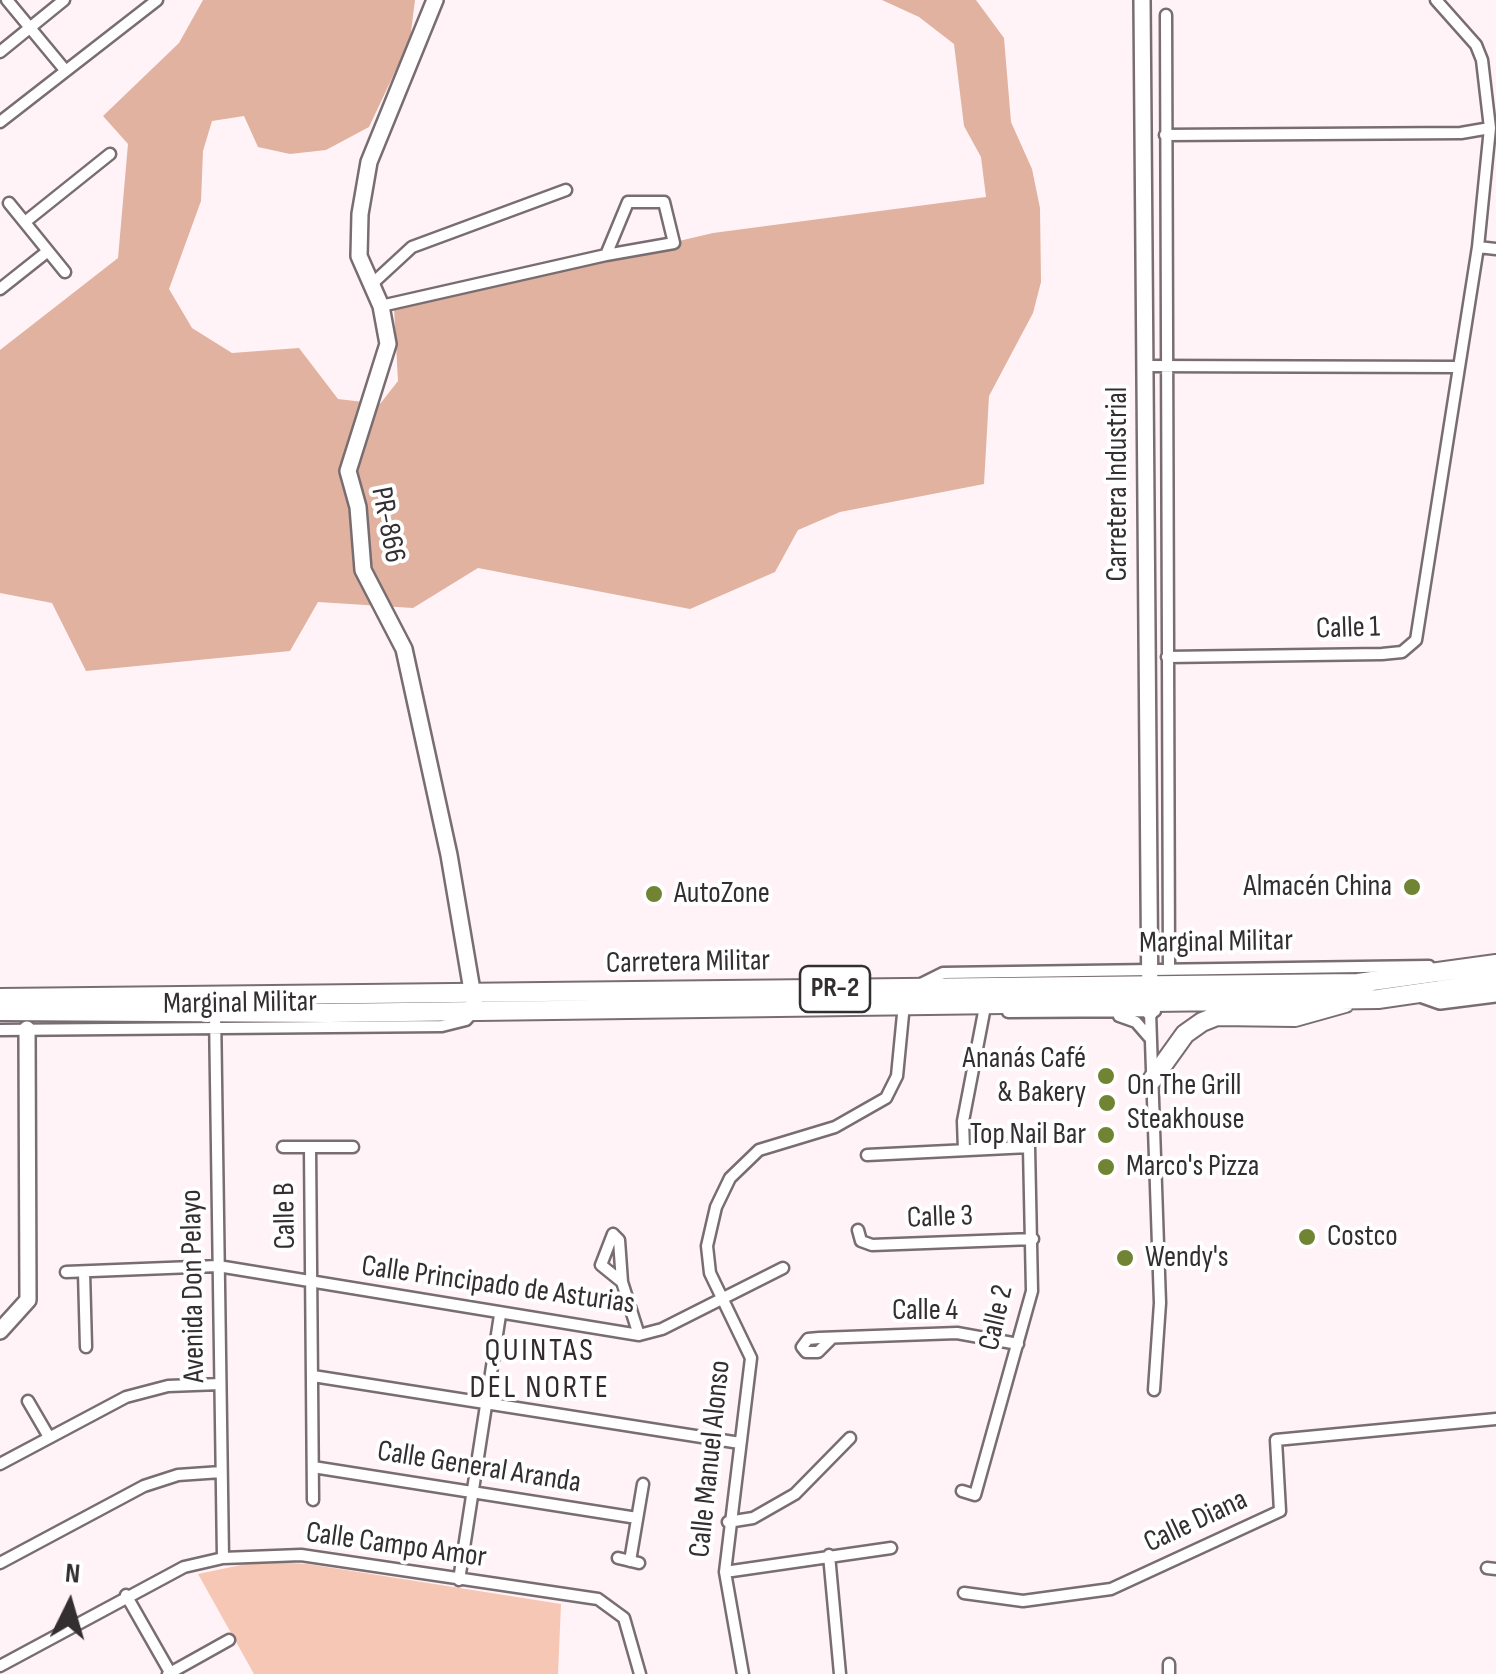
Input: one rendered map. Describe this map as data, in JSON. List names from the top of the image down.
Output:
{
  "streets": {
    "main road": ["Carretera Militar", "PR-2"],
    "street": [
      "Carretera Industrial",
      "PR-866",
      "Calle 1",
      "Marginal Militar",
      "Calle B",
      "Calle 3",
      "Avenida Don Pelayo",
      "Calle Principado de Asturias",
      "Calle 4",
      "Calle 2",
      "Calle Manuel Alonso",
      "Calle General Aranda",
      "Calle Diana",
      "Calle Campo Amor"
    ]
  },
  "crossings": [
    ["Carretera Industrial", "Marginal Militar"],
    ["Carretera Industrial", "Carretera Militar"],
    ["PR-866", "Marginal Militar"],
    ["PR-866", "Carretera Militar"],
    ["Marginal Militar", "Carretera Militar"],
    ["Marginal Militar", "Avenida Don Pelayo"],
    ["Marginal Militar", "Calle Manuel Alonso"],
    ["Carretera Militar", "Avenida Don Pelayo"],
    ["Carretera Militar", "Calle Manuel Alonso"],
    ["Calle B", "Calle Principado de Asturias"],
    ["Calle B", "Calle General Aranda"],
    ["Calle 3", "Calle 2"],
    ["Avenida Don Pelayo", "Calle Principado de Asturias"],
    ["Avenida Don Pelayo", "Calle Campo Amor"],
    ["Calle Principado de Asturias", "Calle Manuel Alonso"],
    ["Calle 4", "Calle 2"]
  ],
  "districts": ["QUINTAS DEL NORTE"],
  "places": [
    "Almacén China",
    "AutoZone",
    "Ananás Café & Bakery",
    "On The Grill Steakhouse",
    "Top Nail Bar",
    "Marco's Pizza",
    "Costco",
    "Wendy's"
  ],
  "north": "top"
}
